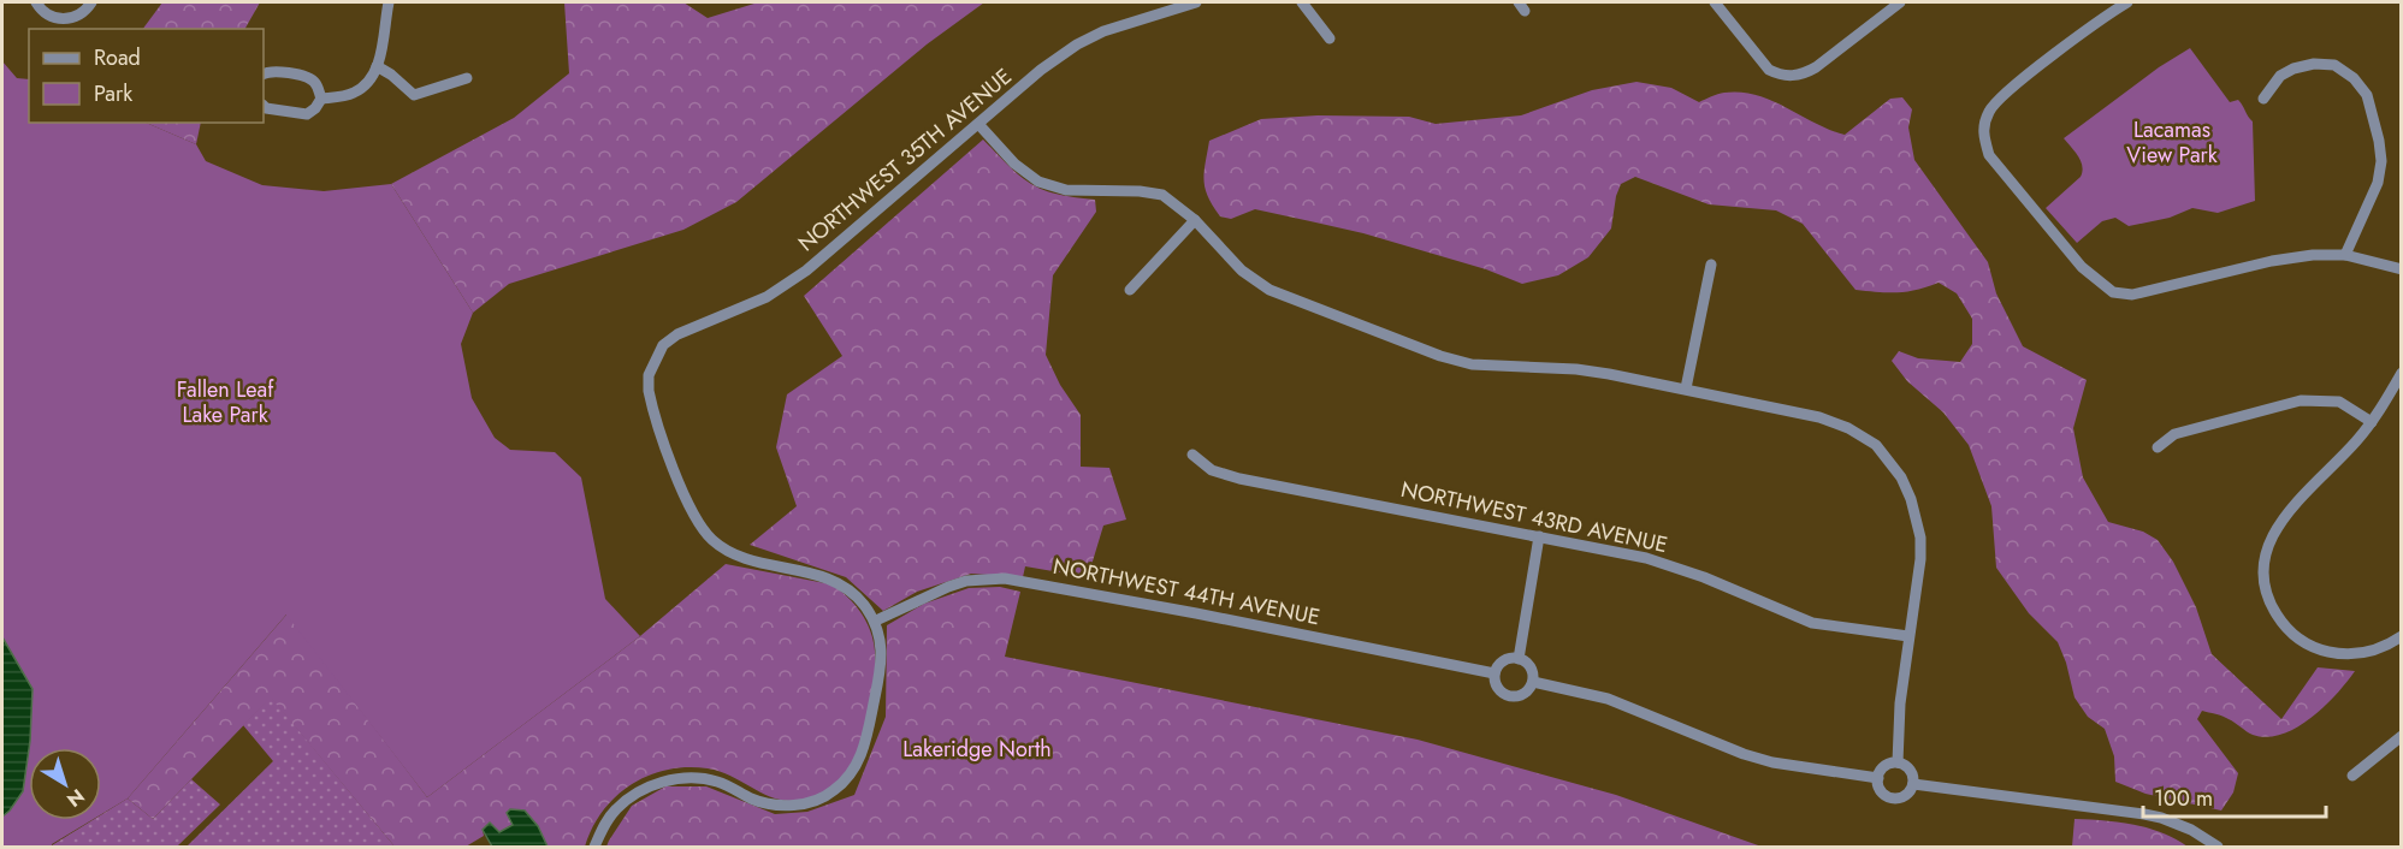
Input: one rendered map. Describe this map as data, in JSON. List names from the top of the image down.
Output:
{
  "streets": {
    "street": ["NORTHWEST 35TH AVENUE", "NORTHWEST 43RD AVENUE", "NORTHWEST 44TH AVENUE"]
  },
  "crossings": [
    ["NORTHWEST 35TH AVENUE", "NORTHWEST 44TH AVENUE"]
  ],
  "parks": ["Lacamas View Park", "Fallen Leaf Lake Park", "Lakeridge North"],
  "legend": ["Road", "Park"],
  "scale_bar": "100 m",
  "north": "bottom right"
}
